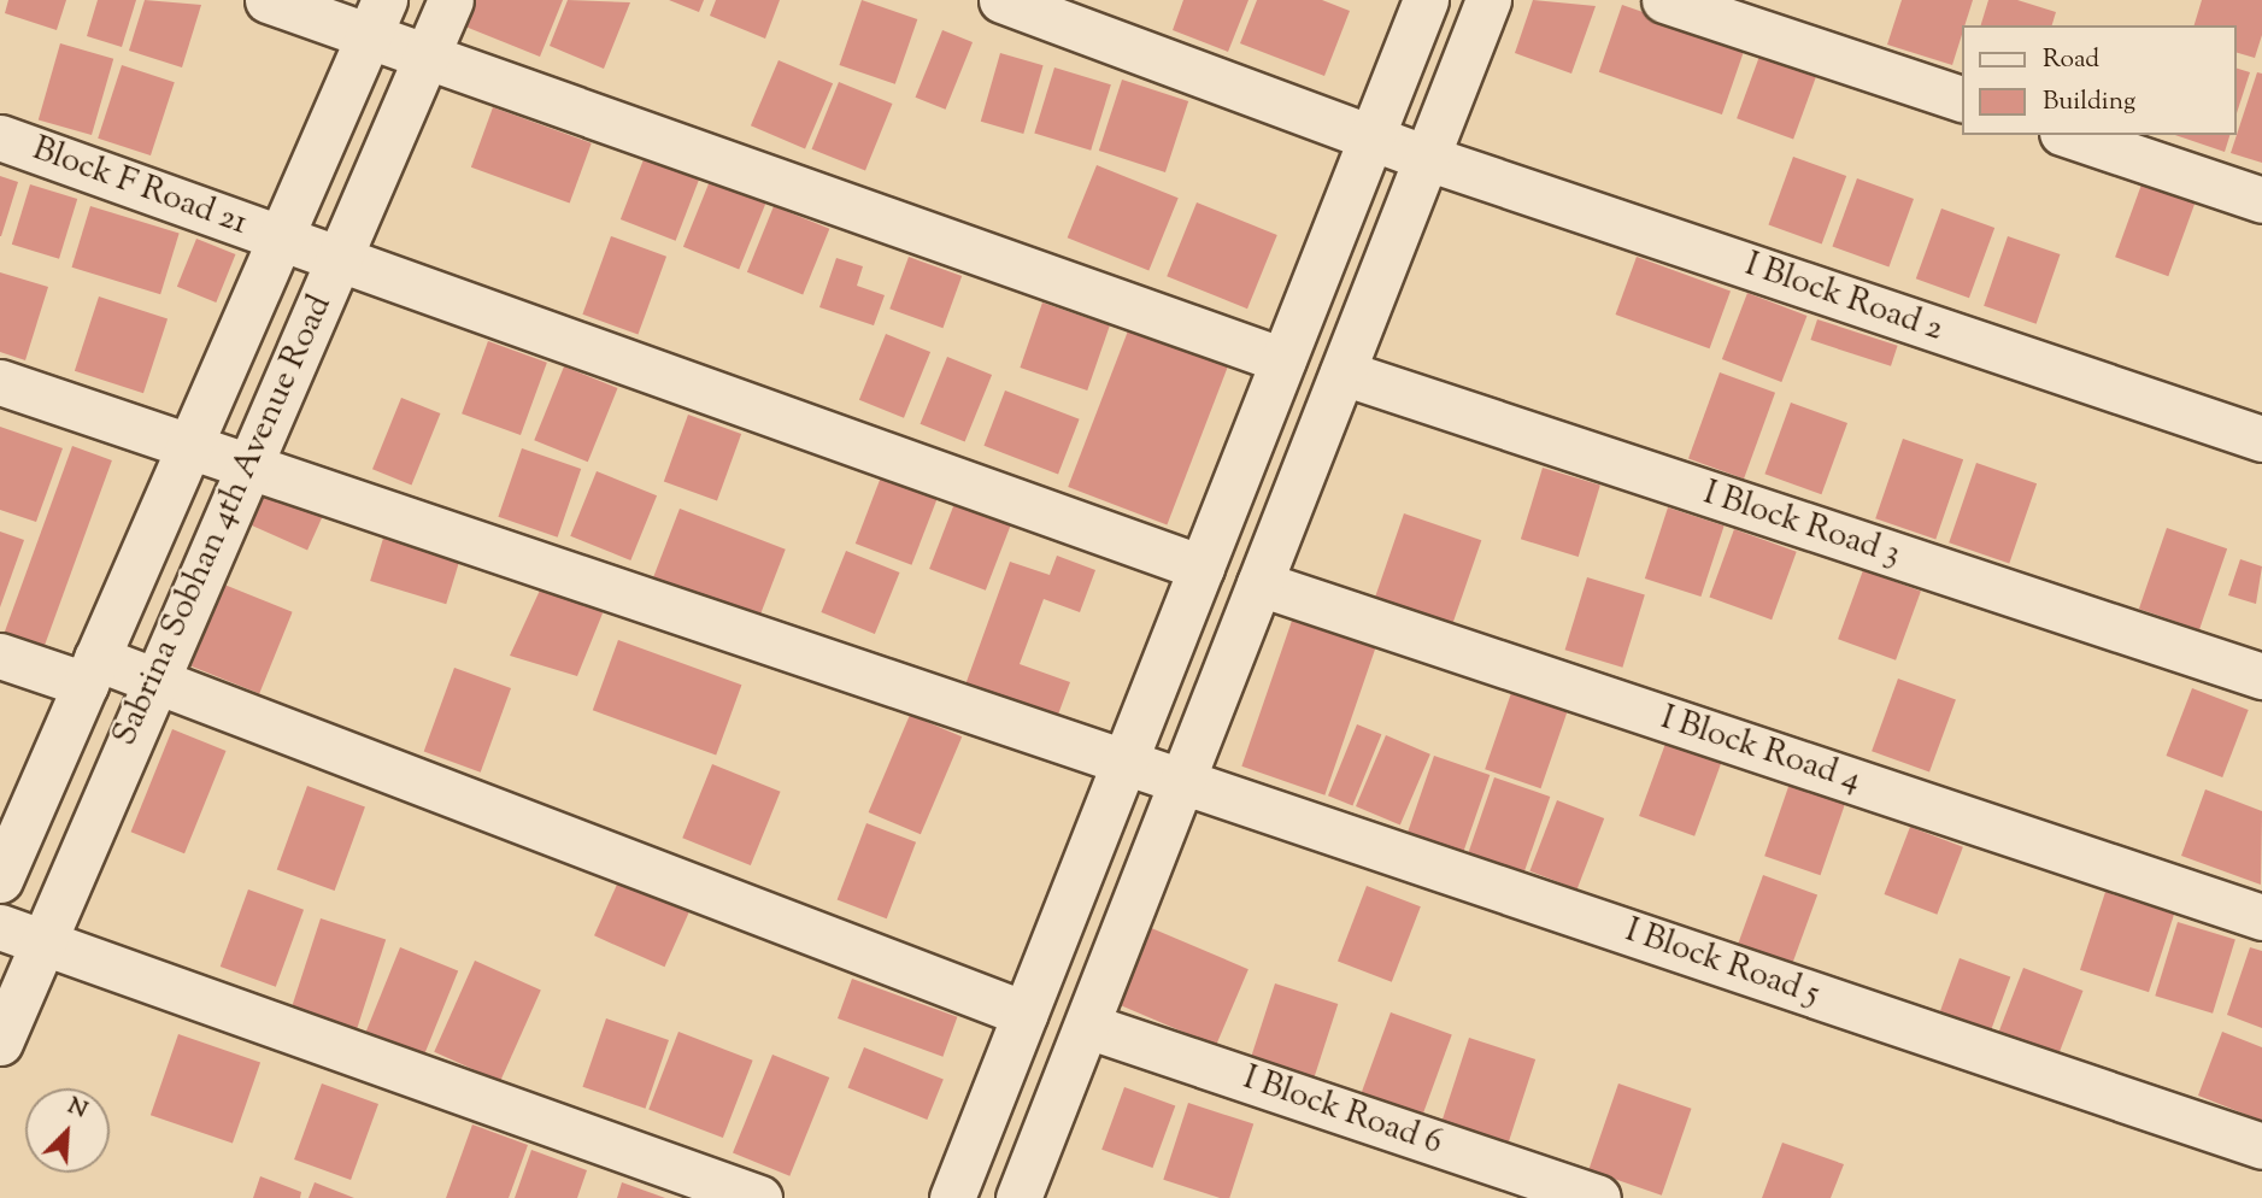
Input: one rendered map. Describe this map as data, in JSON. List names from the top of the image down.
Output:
{
  "streets": {
    "street": [
      "Block F Road 21",
      "I Block Road 2",
      "Sabrina Sobhan 4th Avenue Road",
      "I Block Road 3",
      "I Block Road 4",
      "I Block Road 5",
      "I Block Road 6"
    ]
  },
  "crossings": [
    ["Block F Road 21", "Sabrina Sobhan 4th Avenue Road"],
    ["Sabrina Sobhan 4th Avenue Road", "I Block Road 5"]
  ],
  "legend": ["Road", "Building"],
  "north": "top right"
}
